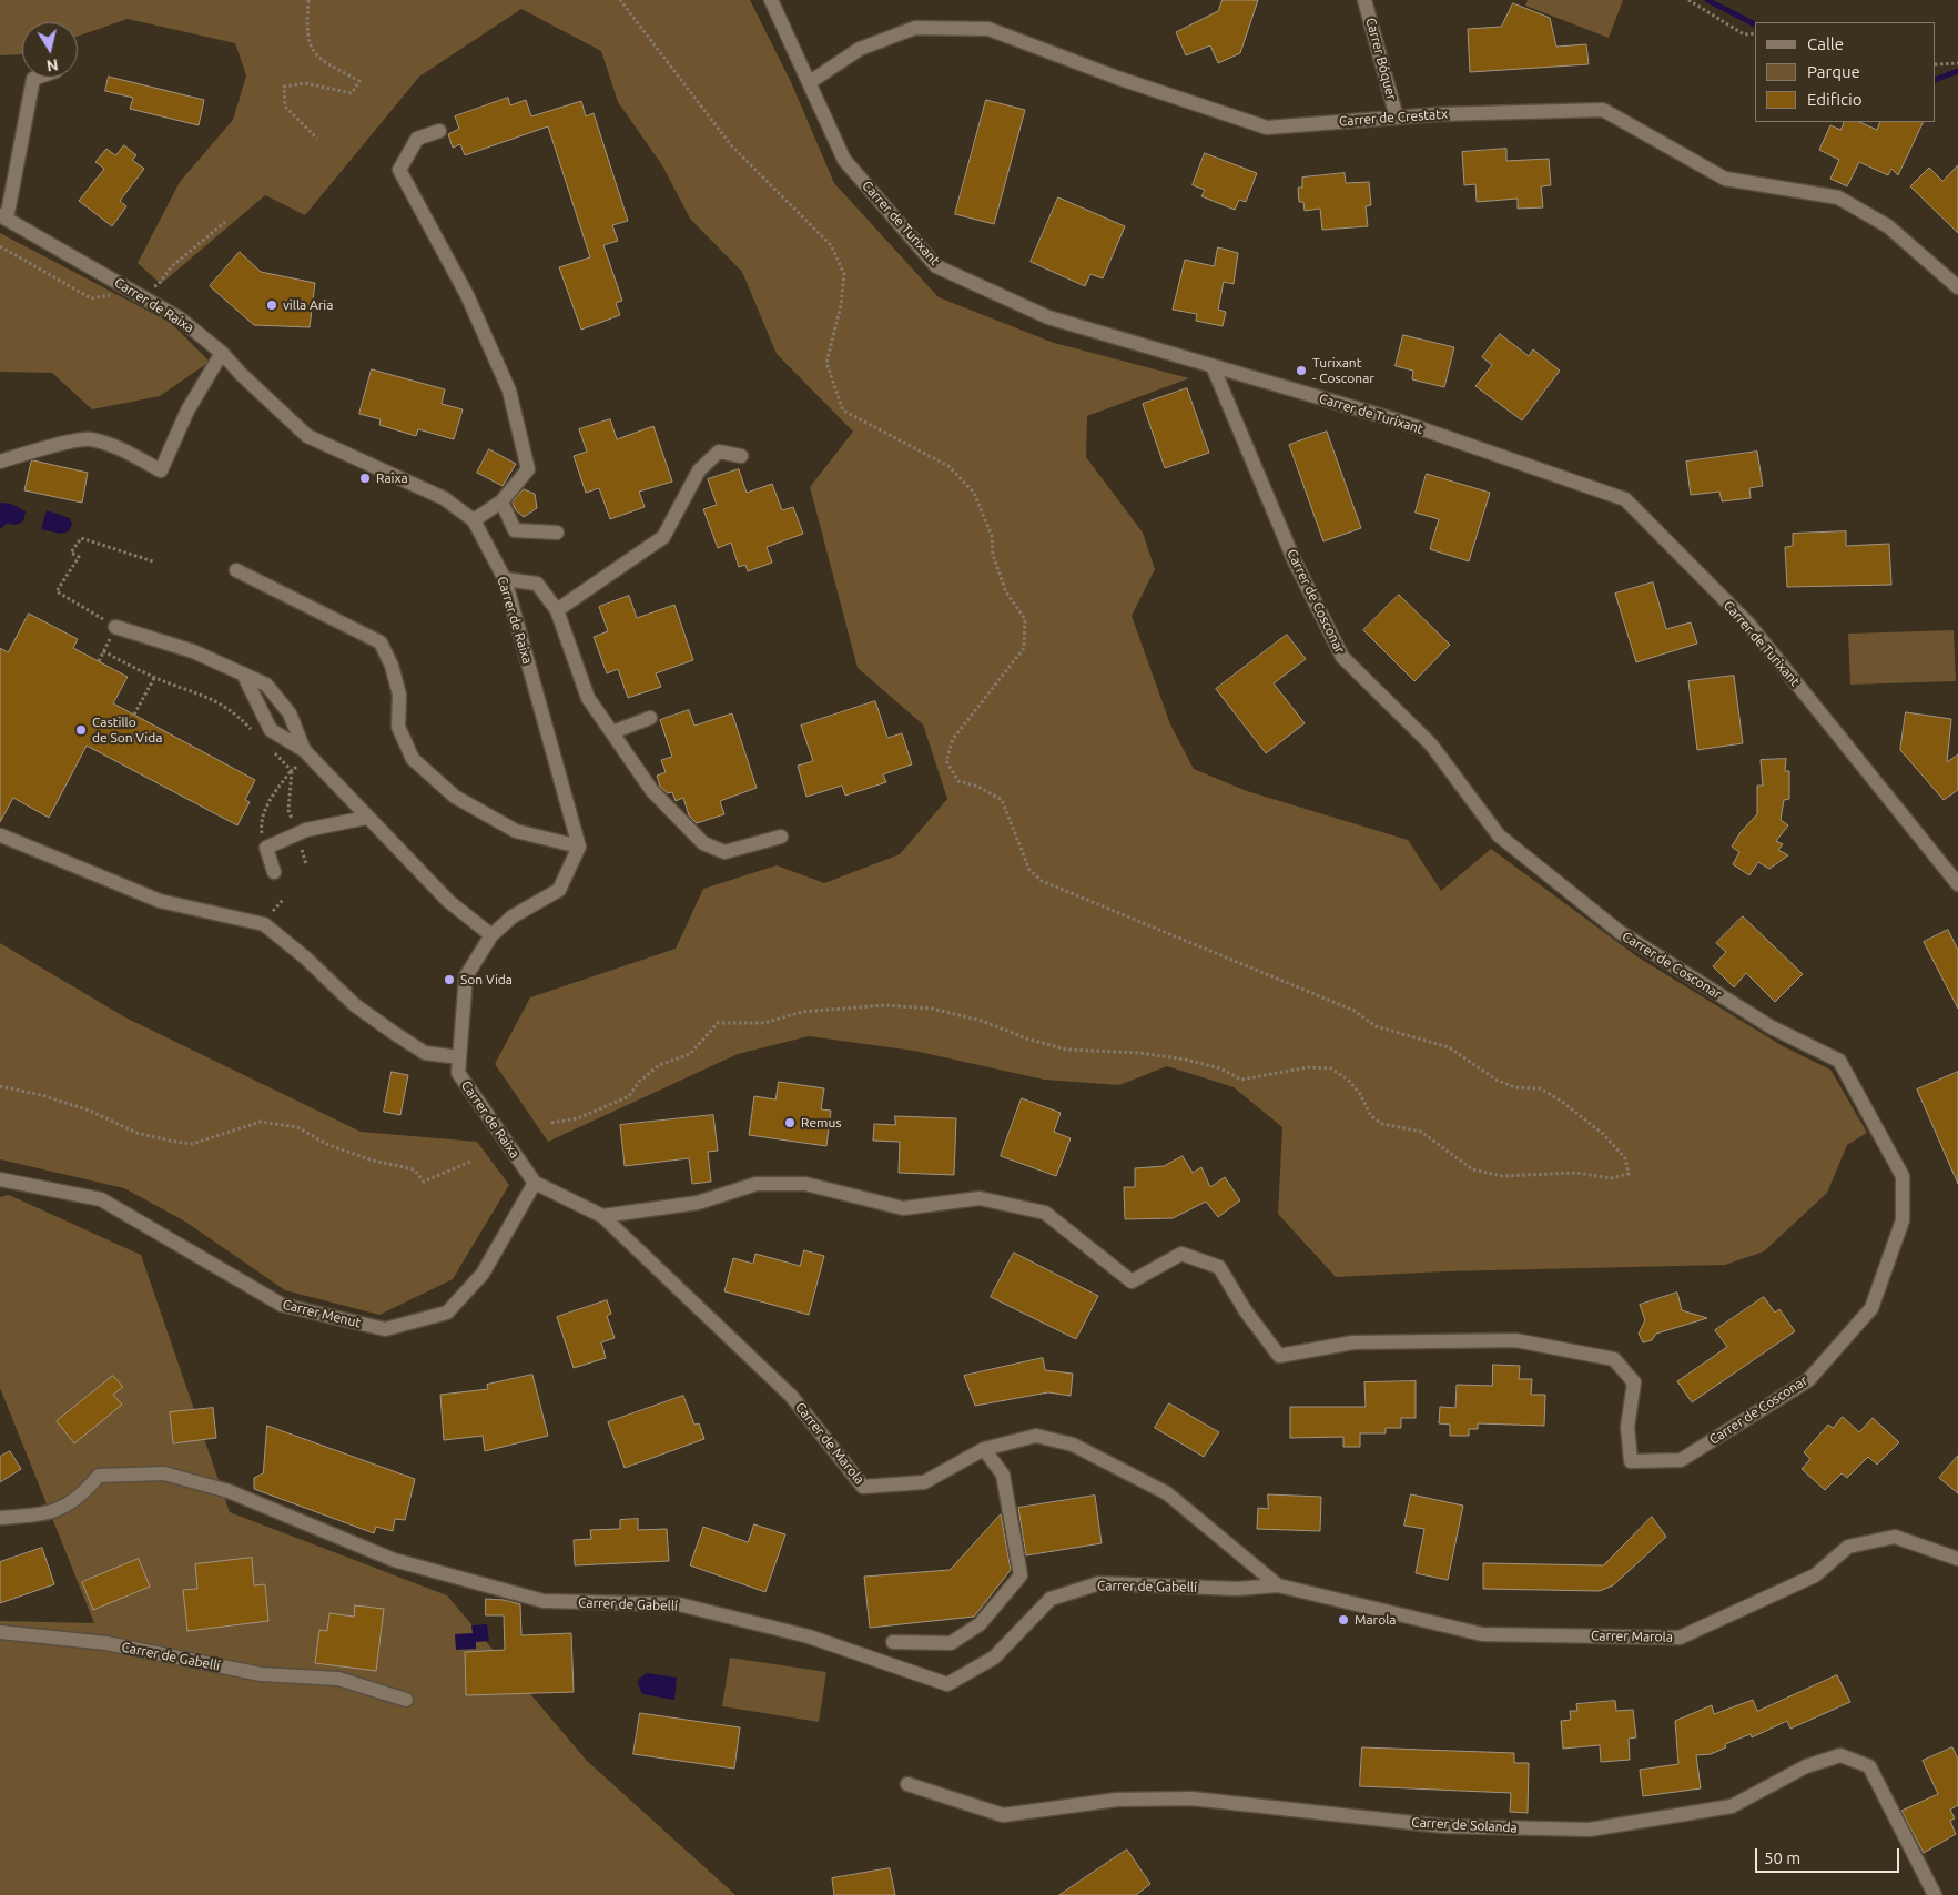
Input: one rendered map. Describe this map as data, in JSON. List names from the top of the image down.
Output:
{
  "streets": {
    "street": [
      "Carrer Bóquer",
      "Carrer de Crestatx",
      "Carrer de Turixant",
      "Carrer de Raixa",
      "Carrer de Cosconar",
      "Carrer Menut",
      "Carrer de Marola",
      "Carrer de Gabellí",
      "Carrer Marola",
      "Carrer de Solanda"
    ]
  },
  "crossings": [
    ["Carrer Bóquer", "Carrer de Crestatx"],
    ["Carrer de Crestatx", "Carrer de Turixant"],
    ["Carrer de Turixant", "Carrer de Cosconar"],
    ["Carrer de Raixa", "Carrer Menut"],
    ["Carrer de Raixa", "Carrer de Marola"],
    ["Carrer de Cosconar", "Carrer de Marola"],
    ["Carrer Menut", "Carrer de Marola"],
    ["Carrer de Marola", "Carrer de Gabellí"],
    ["Carrer de Marola", "Carrer Marola"]
  ],
  "places": [
    "villa Aria",
    "Turixant - Cosconar",
    "Raixa",
    "Castillo de Son Vida",
    "Son Vida",
    "Remus",
    "Marola"
  ],
  "legend": ["Calle", "Parque", "Edificio"],
  "scale_bar": "50 m",
  "north": "bottom"
}
